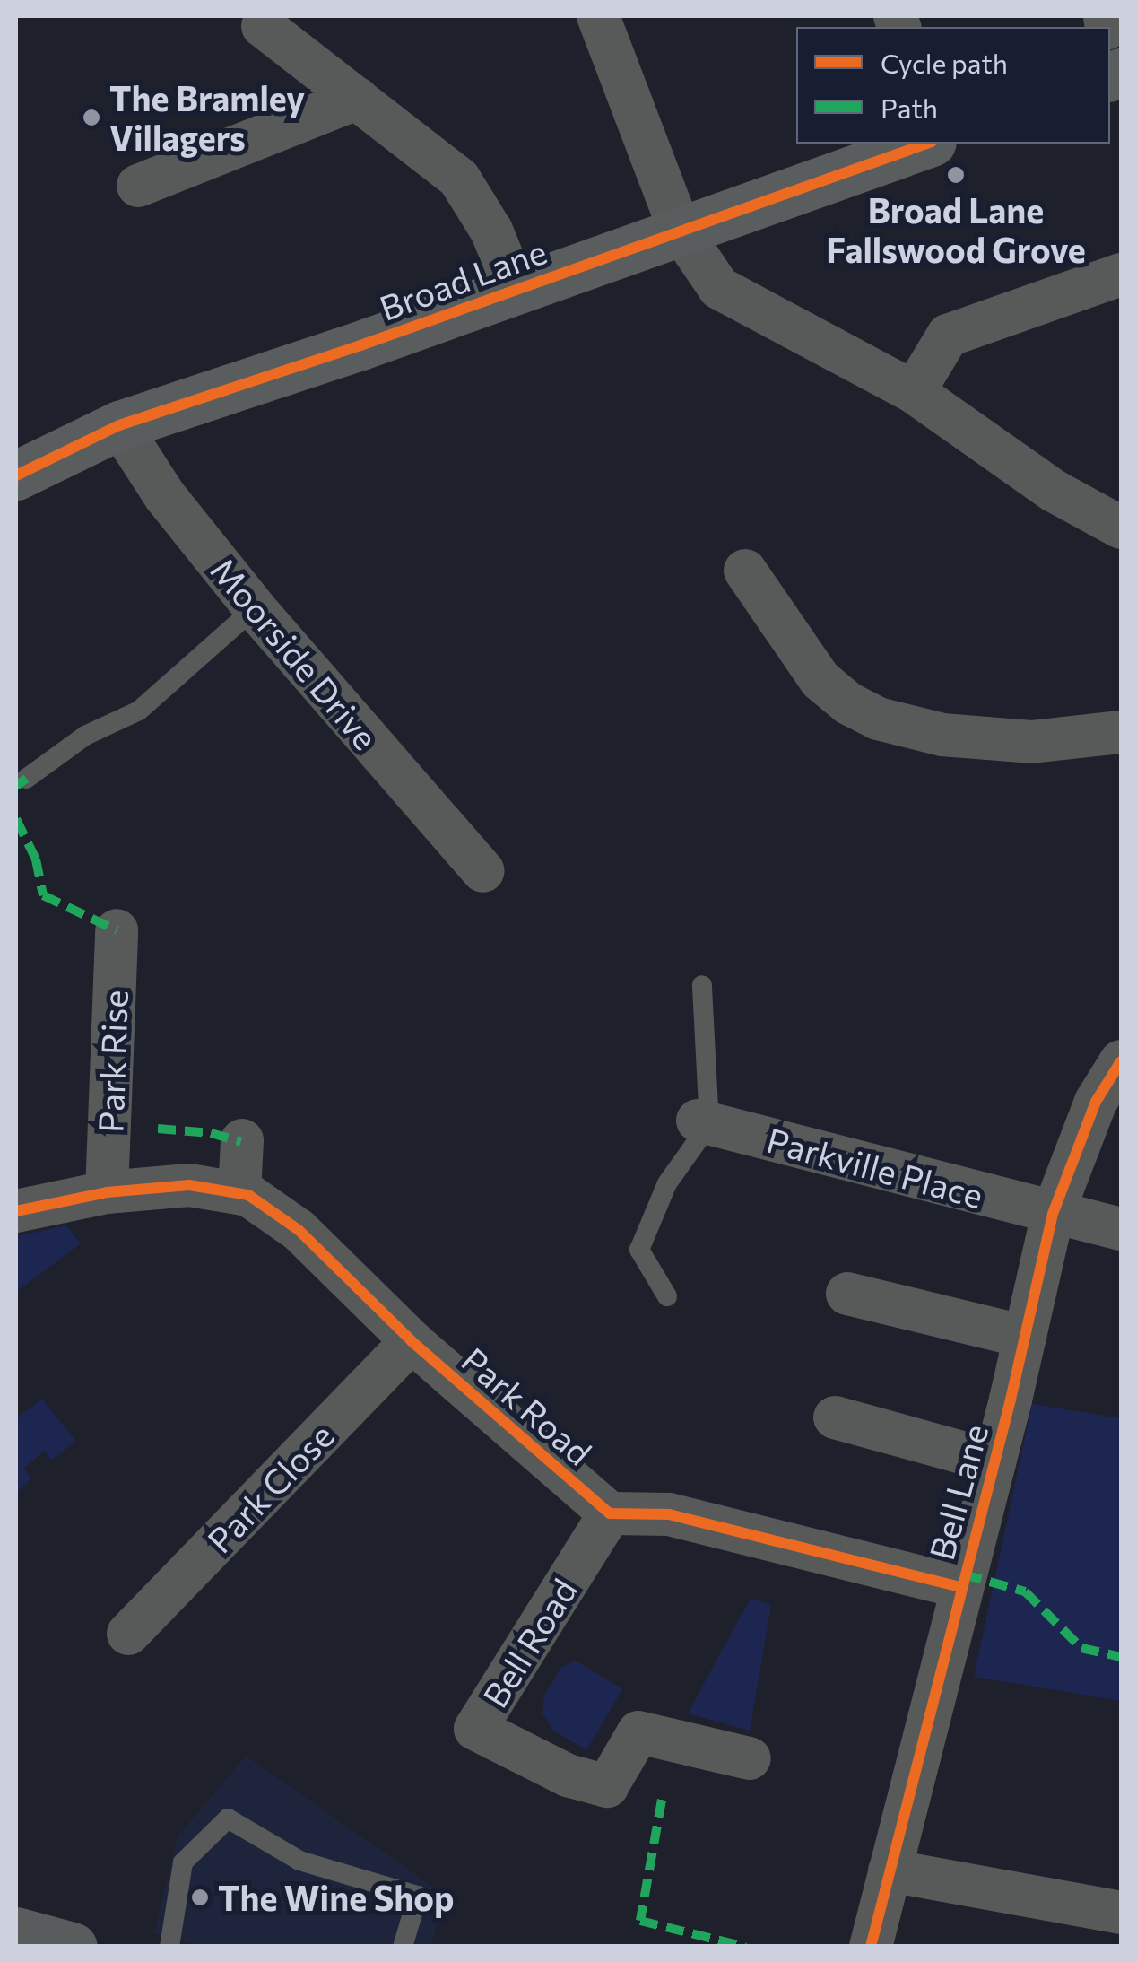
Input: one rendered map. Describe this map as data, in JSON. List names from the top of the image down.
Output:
{
  "streets": {
    "street": [
      "Broad Lane",
      "Moorside Drive",
      "Park Rise",
      "Parkville Place",
      "Park Road",
      "Park Close",
      "Bell Lane",
      "Bell Road"
    ]
  },
  "crossings": [
    ["Broad Lane", "Moorside Drive"],
    ["Park Rise", "Park Road"],
    ["Parkville Place", "Bell Lane"],
    ["Park Road", "Park Close"],
    ["Park Road", "Bell Road"]
  ],
  "places": ["The Bramley Villagers", "Broad Lane Fallswood Grove", "The Wine Shop"],
  "legend": ["Cycle path", "Path"]
}
